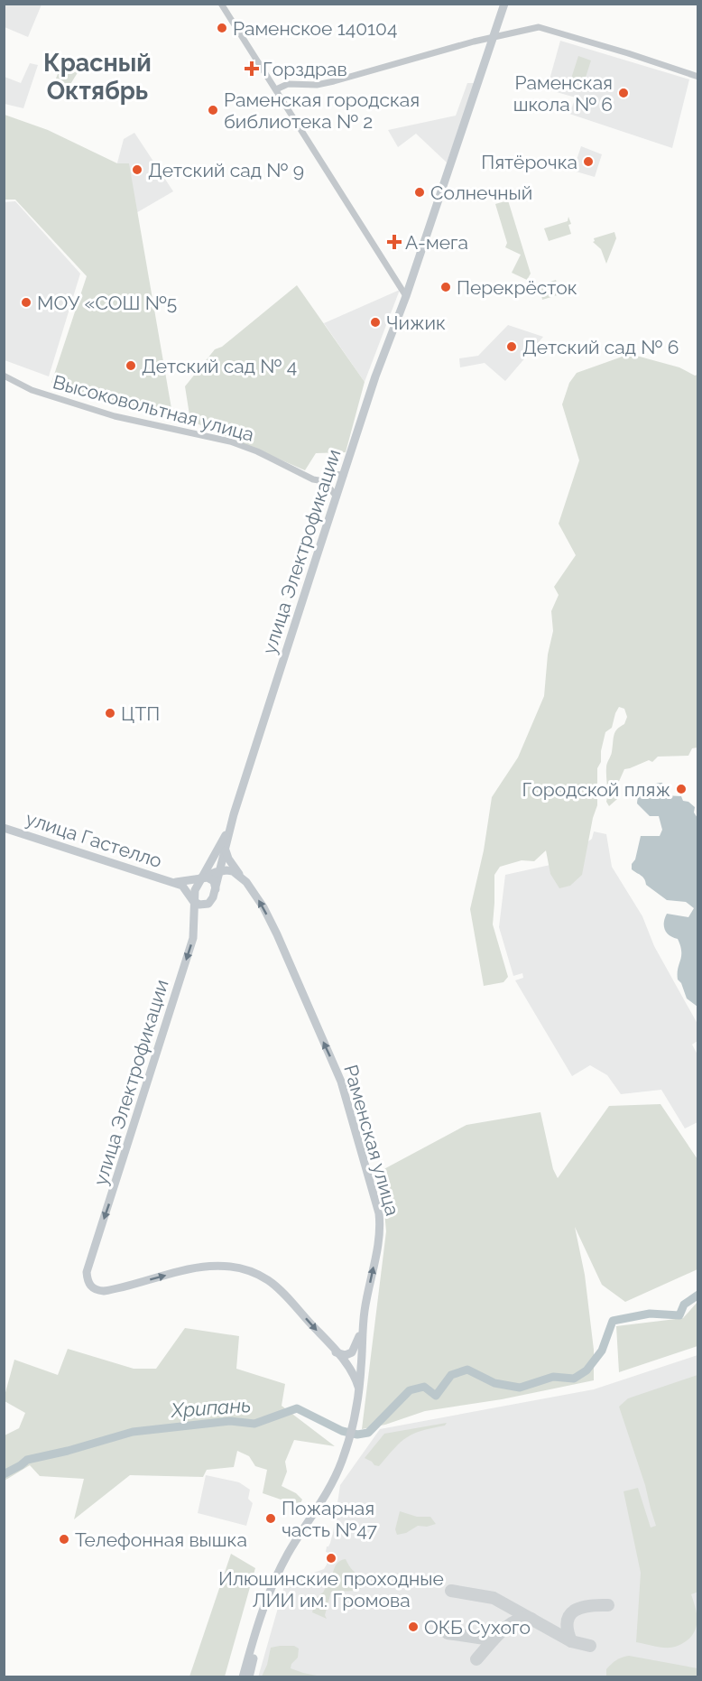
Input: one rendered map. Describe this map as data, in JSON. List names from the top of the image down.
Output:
{
  "streets": {
    "main road": ["улица Электрофикации", "улица Гастелло", "Раменская улица"],
    "street": ["Высоковольтная улица"]
  },
  "crossings": [
    ["улица Электрофикации", "улица Гастелло"]
  ],
  "one_way": ["Раменская улица"],
  "districts": ["Красный Октябрь"],
  "water": ["Хрипань"],
  "places": {
    "other": [
      "Раменское 140104",
      "Раменская школа № 6",
      "Раменская городская библиотека № 2",
      "Пятёрочка",
      "Детский сад № 9",
      "Солнечный",
      "Перекрёсток",
      "МОУ «СОШ №5",
      "Чижик",
      "Детский сад № 6",
      "Детский сад № 4",
      "ЦТП",
      "Городской пляж",
      "Пожарная часть №47",
      "Телефонная вышка",
      "Илюшинские проходные ЛИИ им. Громова",
      "ОКБ Сухого"
    ],
    "health": ["Горздрав", "А-мега"]
  }
}
